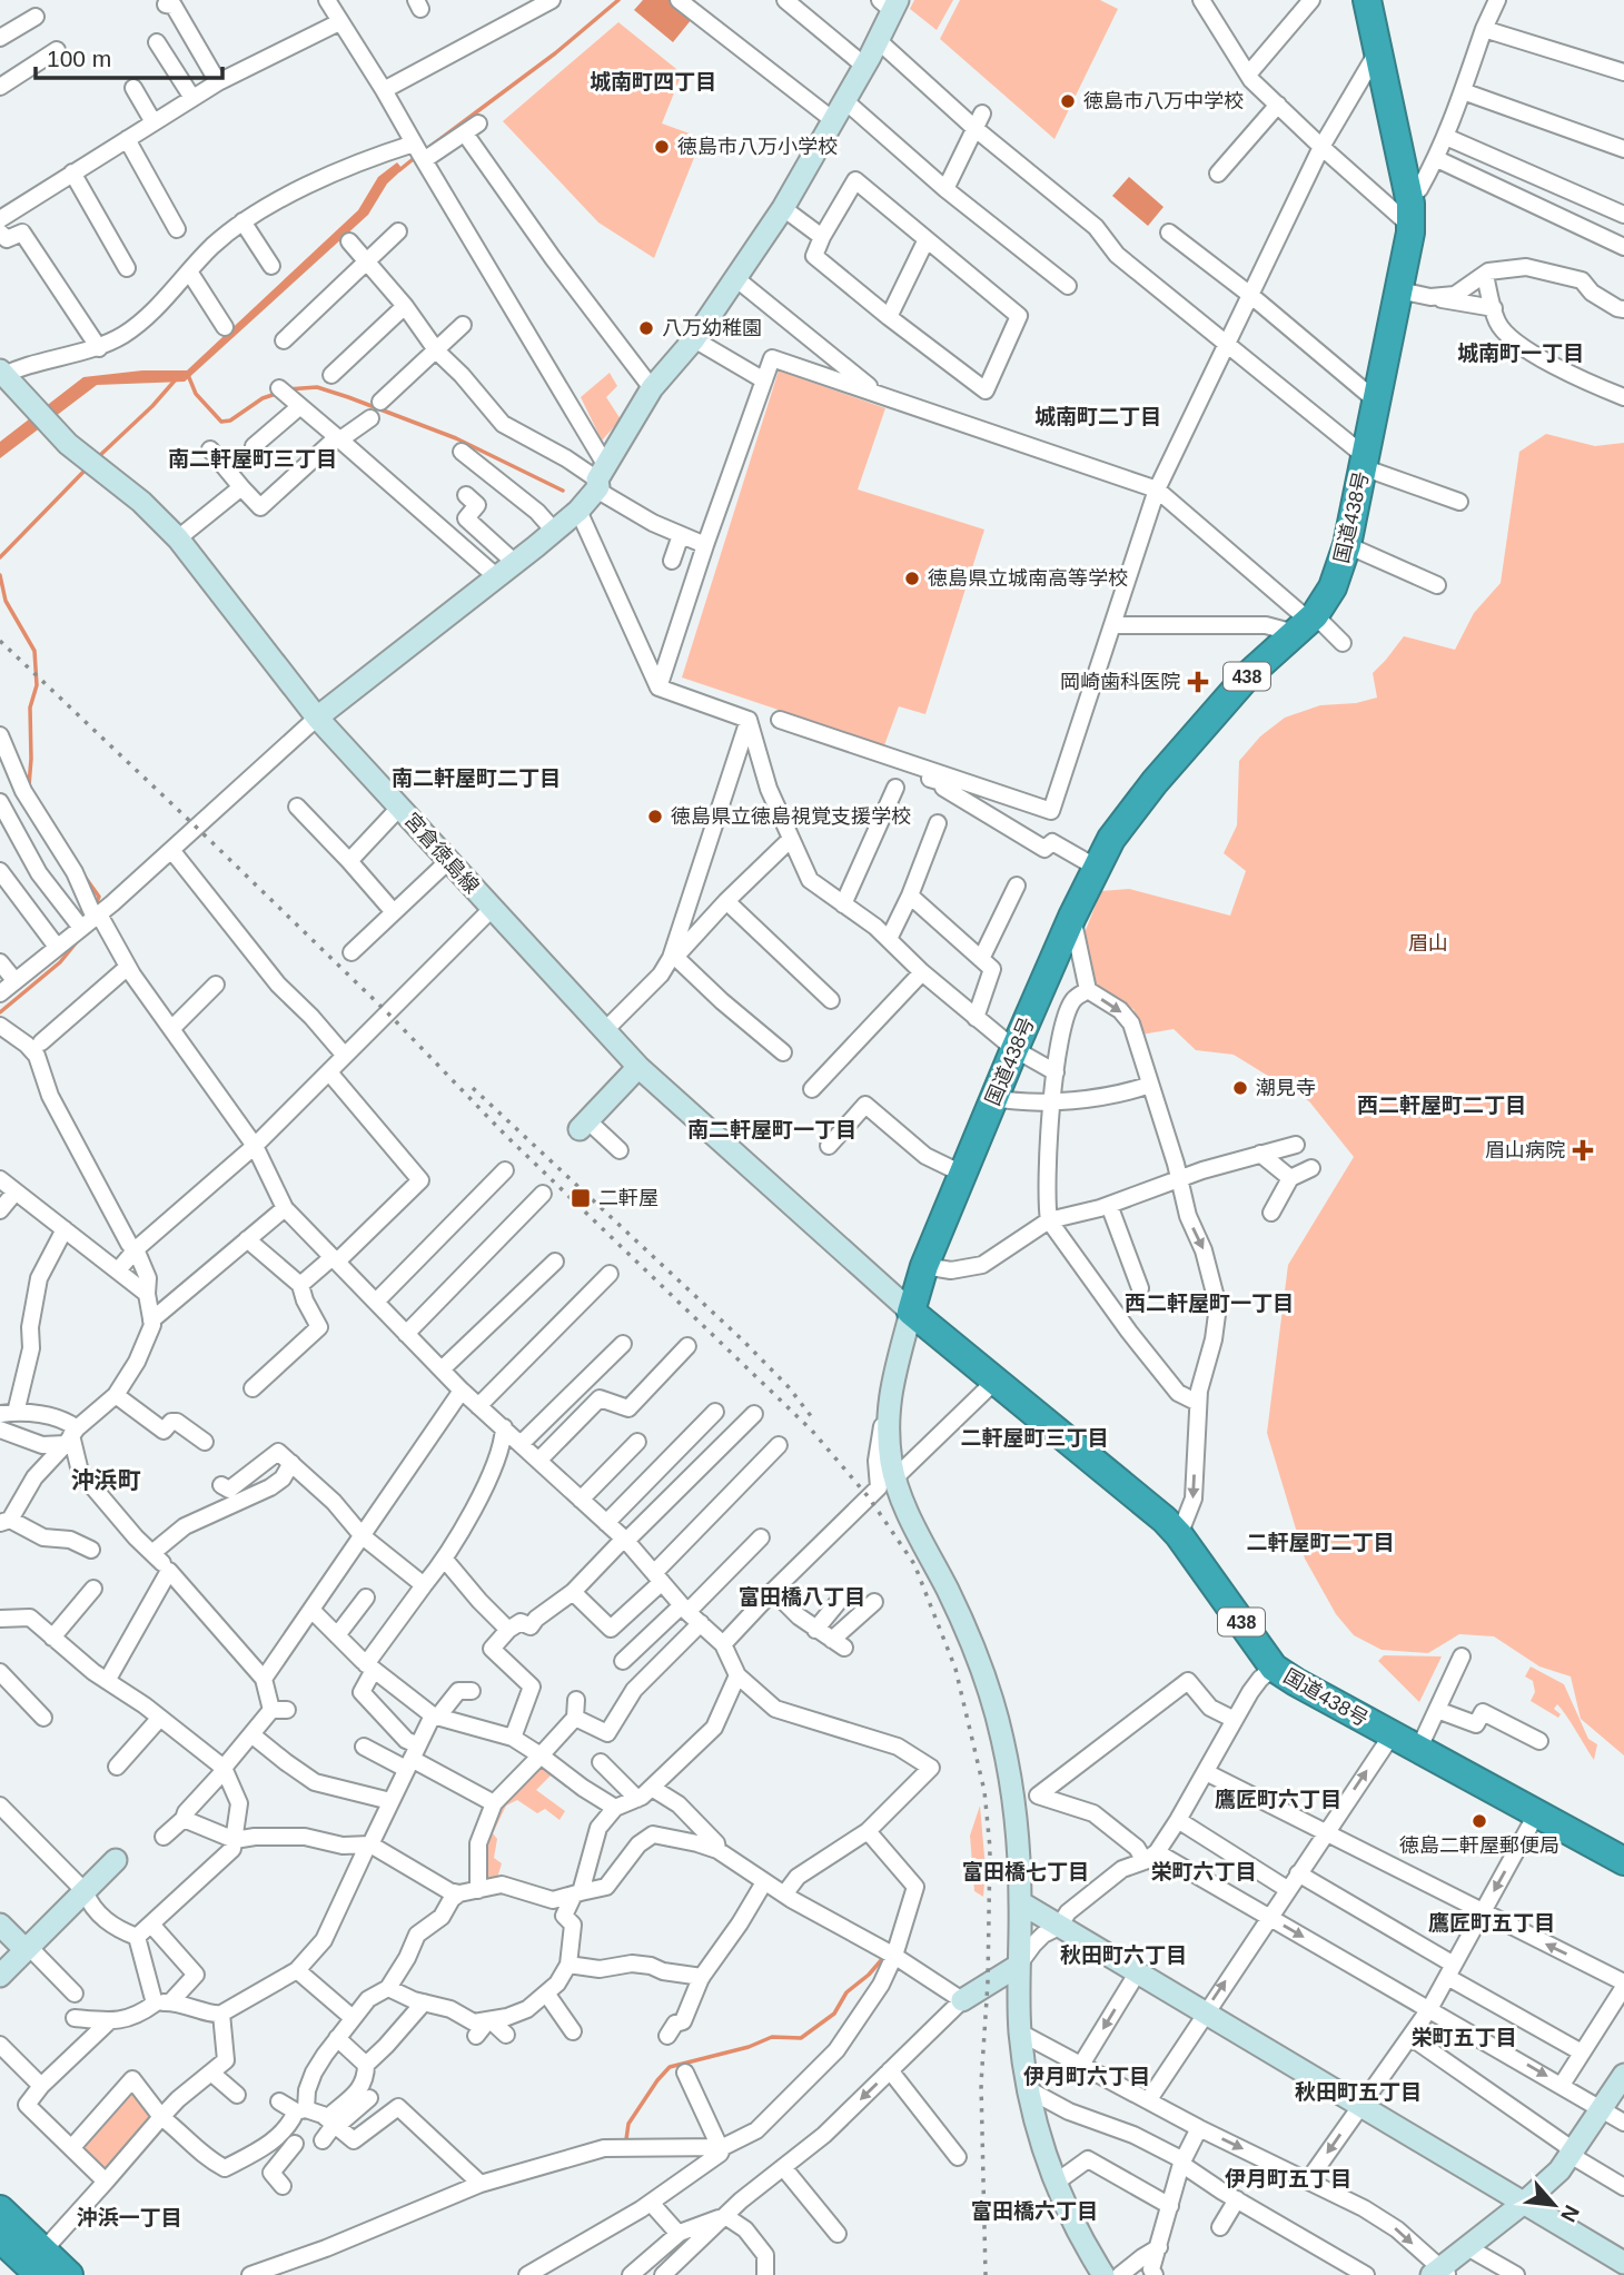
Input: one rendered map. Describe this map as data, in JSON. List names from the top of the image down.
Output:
{
  "streets": {
    "highway": ["国道438号", "438"],
    "street": ["宮倉徳島線"]
  },
  "crossings": [
    ["国道438号", "宮倉徳島線"]
  ],
  "districts": [
    "城南町四丁目",
    "城南町一丁目",
    "城南町二丁目",
    "南二軒屋町三丁目",
    "南二軒屋町二丁目",
    "西二軒屋町二丁目",
    "南二軒屋町一丁目",
    "西二軒屋町一丁目",
    "二軒屋町三丁目",
    "沖浜町",
    "二軒屋町二丁目",
    "富田橋八丁目",
    "鷹匠町六丁目",
    "富田橋七丁目",
    "栄町六丁目",
    "鷹匠町五丁目",
    "秋田町六丁目",
    "栄町五丁目",
    "伊月町六丁目",
    "秋田町五丁目",
    "伊月町五丁目",
    "富田橋六丁目",
    "沖浜一丁目"
  ],
  "parks": ["眉山"],
  "places": {
    "other": [
      "徳島市八万中学校",
      "徳島市八万小学校",
      "八万幼稚園",
      "徳島県立城南高等学校",
      "徳島県立徳島視覚支援学校",
      "潮見寺",
      "徳島二軒屋郵便局"
    ],
    "health": ["岡崎歯科医院", "眉山病院"],
    "transit": ["二軒屋"]
  },
  "scale_bar": "100 m",
  "north": "bottom right"
}
